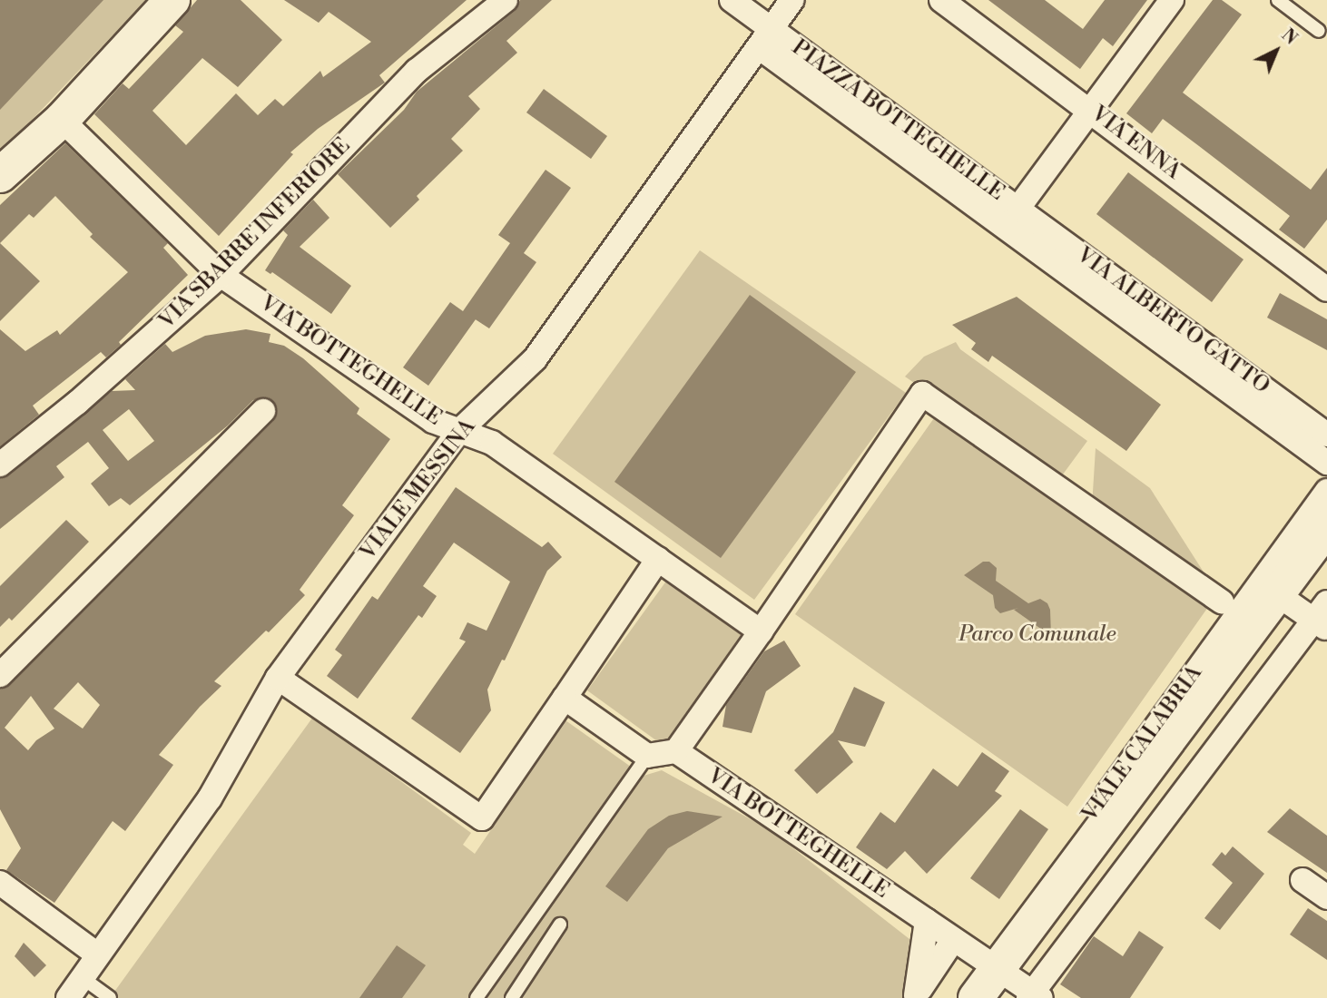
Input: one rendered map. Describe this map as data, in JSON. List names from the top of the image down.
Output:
{
  "streets": {
    "main road": ["VIALE CALABRIA"],
    "street": [
      "PIAZZA BOTTEGHELLE",
      "VIA ENNA",
      "VIA SBARRE INFERIORE",
      "VIA ALBERTO GATTO",
      "VIA BOTTEGHELLE",
      "VIALE MESSINA"
    ]
  },
  "crossings": [
    ["PIAZZA BOTTEGHELLE", "VIA ENNA"],
    ["PIAZZA BOTTEGHELLE", "VIA ALBERTO GATTO"],
    ["PIAZZA BOTTEGHELLE", "VIALE MESSINA"],
    ["VIA SBARRE INFERIORE", "VIA BOTTEGHELLE"],
    ["VIA BOTTEGHELLE", "VIALE MESSINA"],
    ["VIA BOTTEGHELLE", "VIALE CALABRIA"]
  ],
  "parks": ["Parco Comunale"],
  "north": "top right"
}
